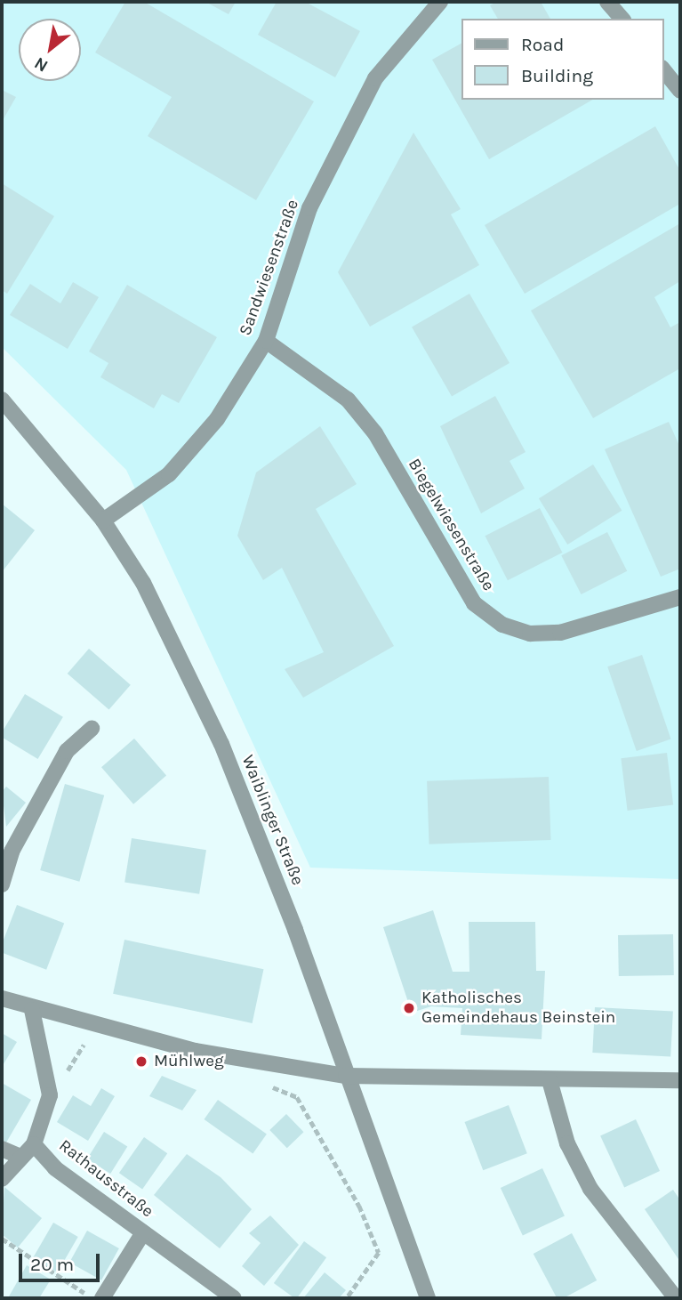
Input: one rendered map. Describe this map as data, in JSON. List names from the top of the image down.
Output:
{
  "streets": {
    "street": [
      "Sandwiesenstraße",
      "Biegelwiesenstraße",
      "Waiblinger Straße",
      "Rathausstraße"
    ]
  },
  "crossings": [
    ["Sandwiesenstraße", "Biegelwiesenstraße"],
    ["Sandwiesenstraße", "Waiblinger Straße"]
  ],
  "places": ["Katholisches Gemeindehaus Beinstein", "Mühlweg"],
  "legend": ["Road", "Building"],
  "scale_bar": "20 m",
  "north": "bottom left"
}
